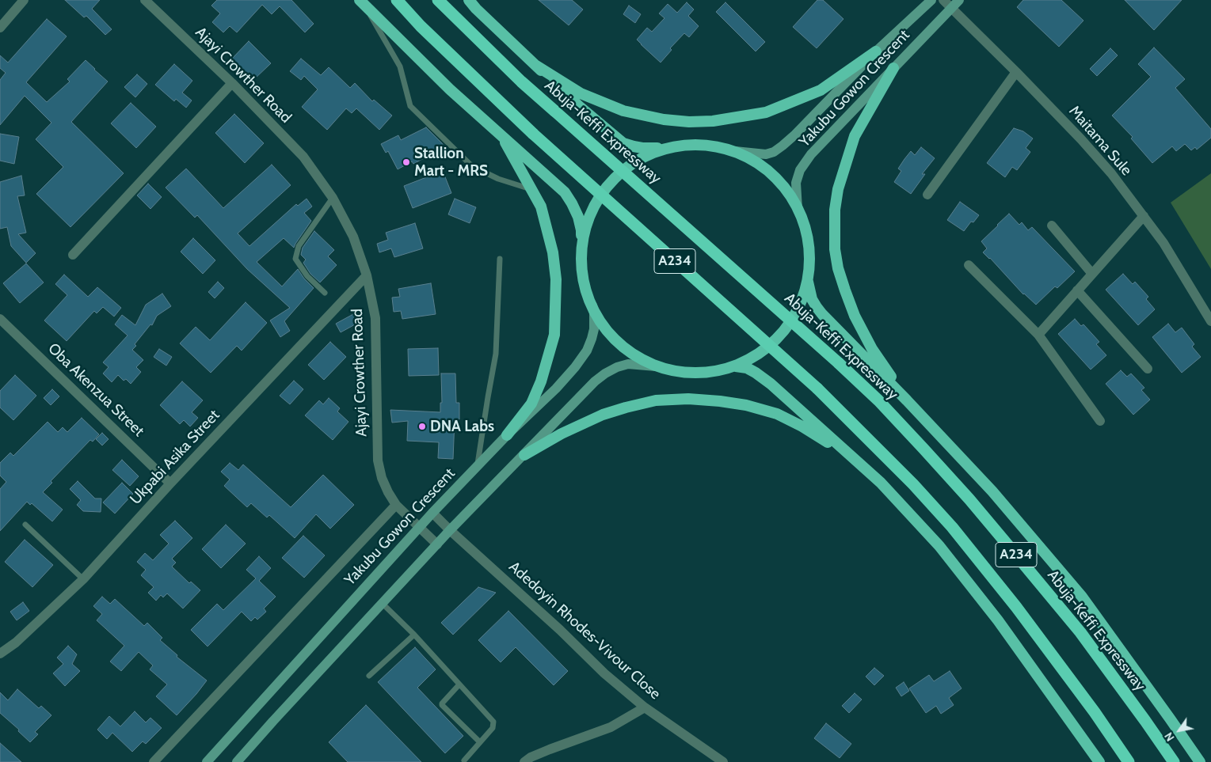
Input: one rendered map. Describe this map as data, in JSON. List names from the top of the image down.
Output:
{
  "streets": {
    "highway": ["Abuja-Keffi Expressway", "A234"],
    "main road": ["Yakubu Gowon Crescent"],
    "street": [
      "Ajayi Crowther Road",
      "Maitama Sule",
      "Oba Akenzua Street",
      "Ukpabi Asika Street",
      "Adedoyin Rhodes-Vivour Close"
    ]
  },
  "crossings": [
    ["Ajayi Crowther Road", "Yakubu Gowon Crescent"],
    ["Ajayi Crowther Road", "Ukpabi Asika Street"],
    ["Yakubu Gowon Crescent", "Maitama Sule"],
    ["Yakubu Gowon Crescent", "Adedoyin Rhodes-Vivour Close"],
    ["Oba Akenzua Street", "Ukpabi Asika Street"]
  ],
  "places": ["Stallion Mart - MRS", "DNA Labs"],
  "north": "bottom left"
}
